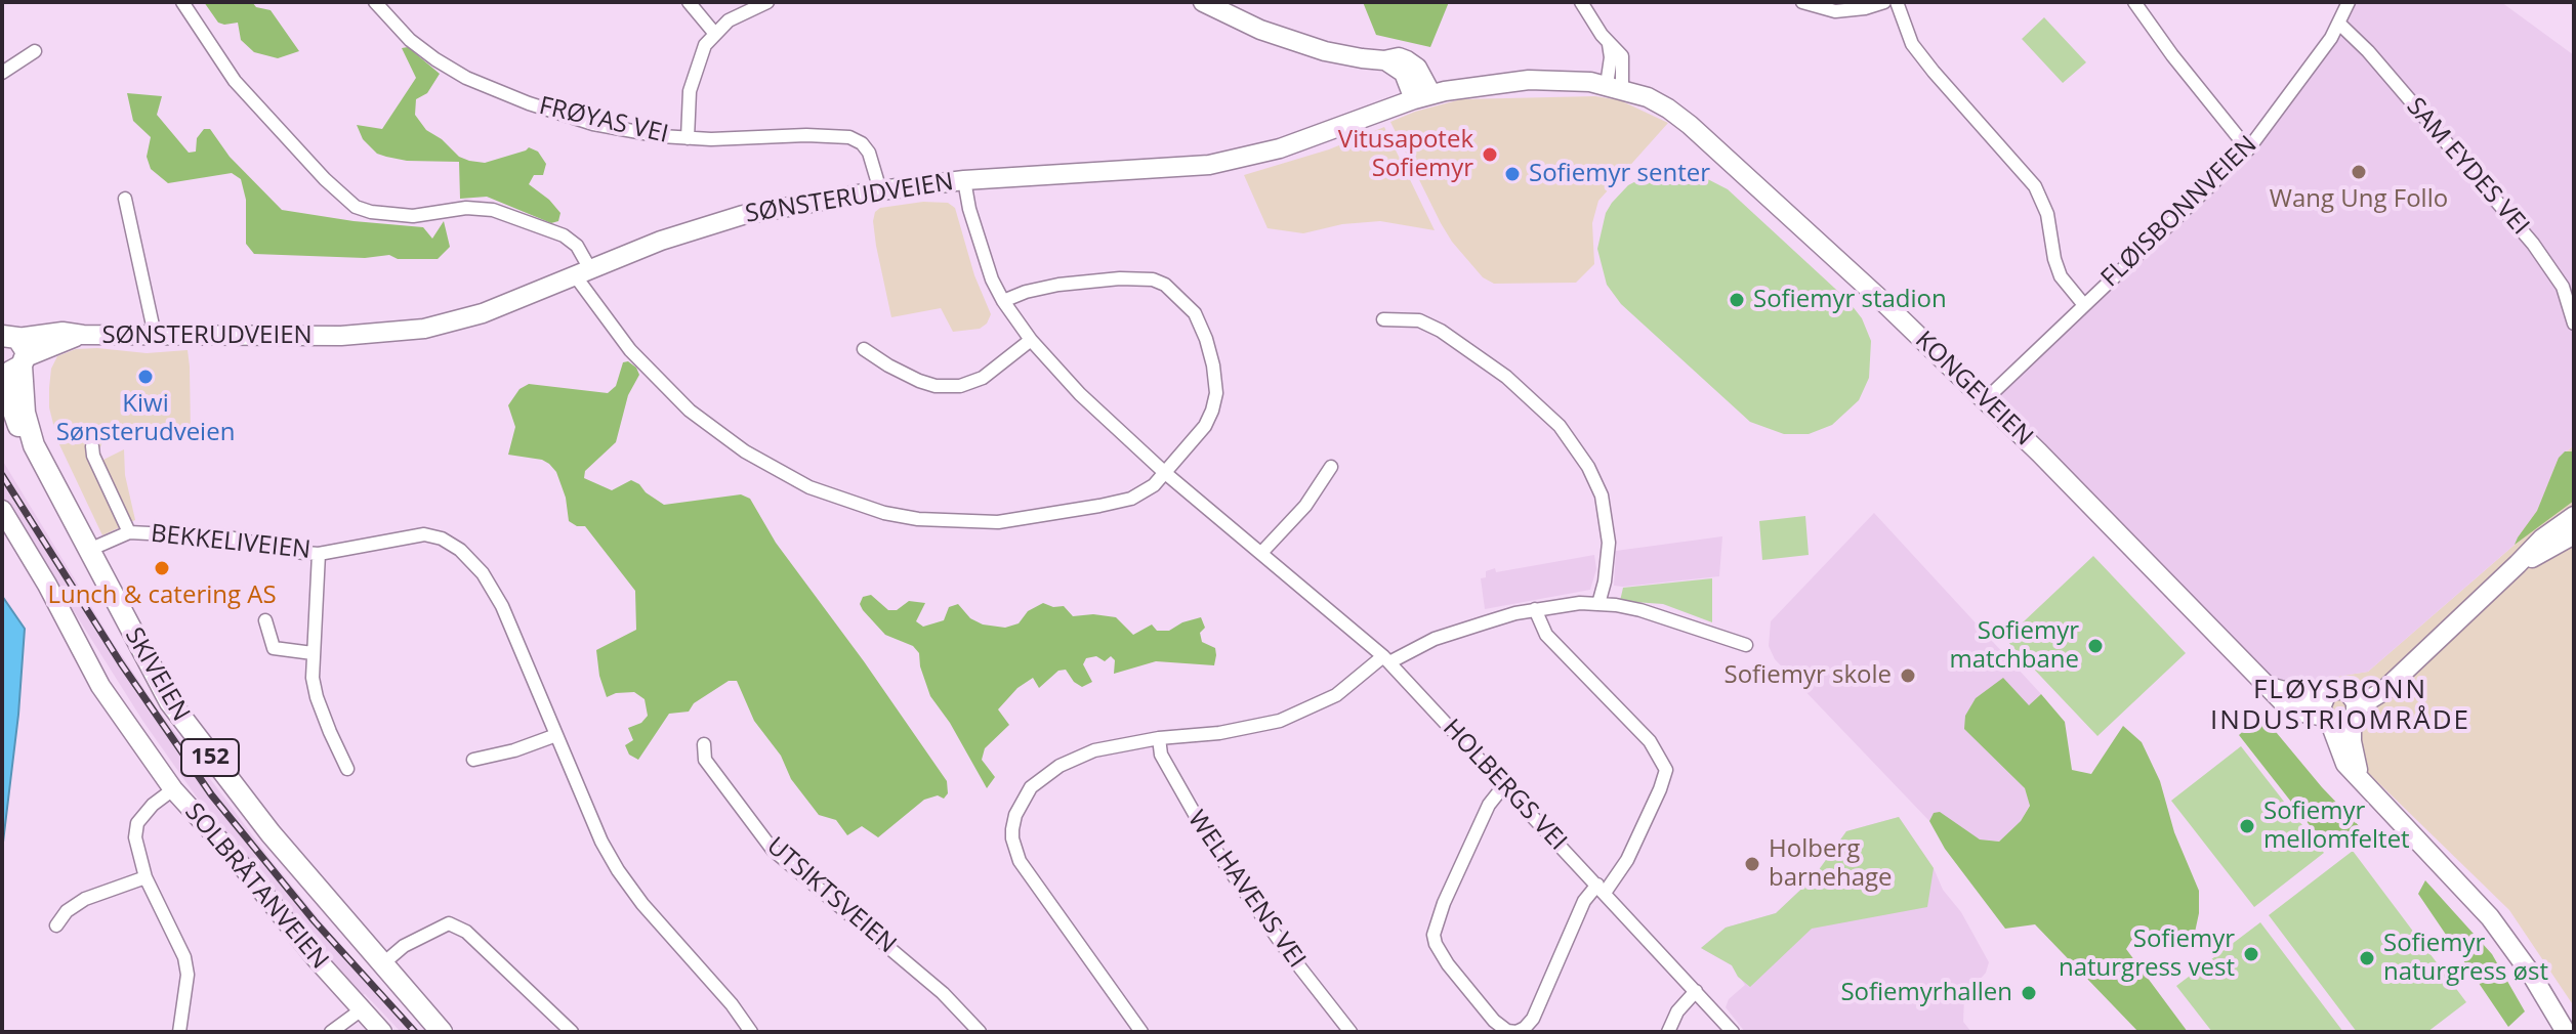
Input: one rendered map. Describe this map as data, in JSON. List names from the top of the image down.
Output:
{
  "streets": {
    "main road": [
      "SØNSTERUDVEIEN",
      "KONGEVEIEN",
      "SKIVEIEN",
      "152",
      "SOLBRÅTANVEIEN"
    ],
    "street": [
      "FRØYAS VEI",
      "SAM EYDES VEI",
      "FLØISBONNVEIEN",
      "BEKKELIVEIEN",
      "HOLBERGS VEI",
      "WELHAVENS VEI",
      "UTSIKTSVEIEN"
    ]
  },
  "crossings": [
    ["FRØYAS VEI", "SØNSTERUDVEIEN"],
    ["SAM EYDES VEI", "FLØISBONNVEIEN"],
    ["SØNSTERUDVEIEN", "KONGEVEIEN"],
    ["SØNSTERUDVEIEN", "SKIVEIEN"],
    ["SØNSTERUDVEIEN", "152"],
    ["SØNSTERUDVEIEN", "HOLBERGS VEI"],
    ["FLØISBONNVEIEN", "KONGEVEIEN"],
    ["BEKKELIVEIEN", "SKIVEIEN"],
    ["SKIVEIEN", "152"]
  ],
  "districts": ["FLØYSBONN INDUSTRIOMRÅDE"],
  "places": [
    "Vitusapotek Sofiemyr",
    "Wang Ung Follo",
    "Sofiemyr senter",
    "Sofiemyr stadion",
    "Kiwi Sønsterudveien",
    "Lunch & catering AS",
    "Sofiemyr matchbane",
    "Sofiemyr skole",
    "Sofiemyr mellomfeltet",
    "Holberg barnehage",
    "Sofiemyr naturgress vest",
    "Sofiemyr naturgress øst",
    "Sofiemyrhallen"
  ]
}
